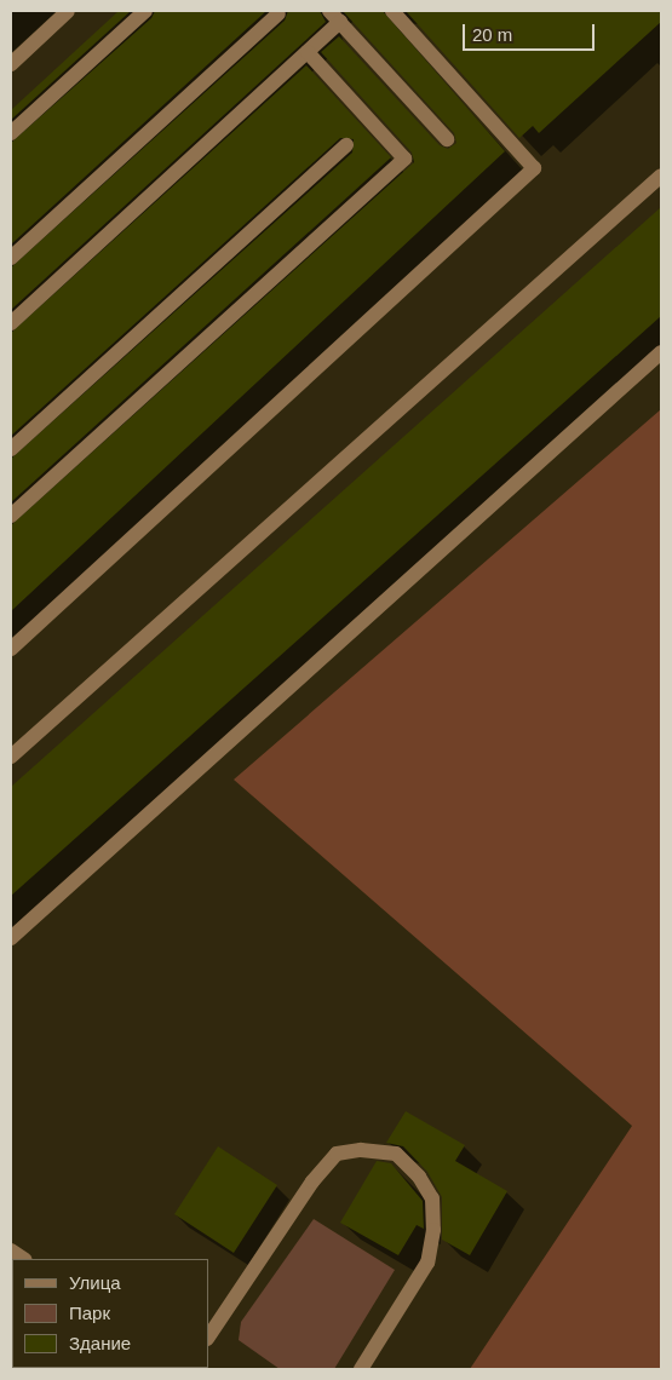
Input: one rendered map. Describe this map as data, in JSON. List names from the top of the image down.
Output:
{
  "legend": ["Улица", "Парк", "Здание"],
  "scale_bar": "20 m"
}
